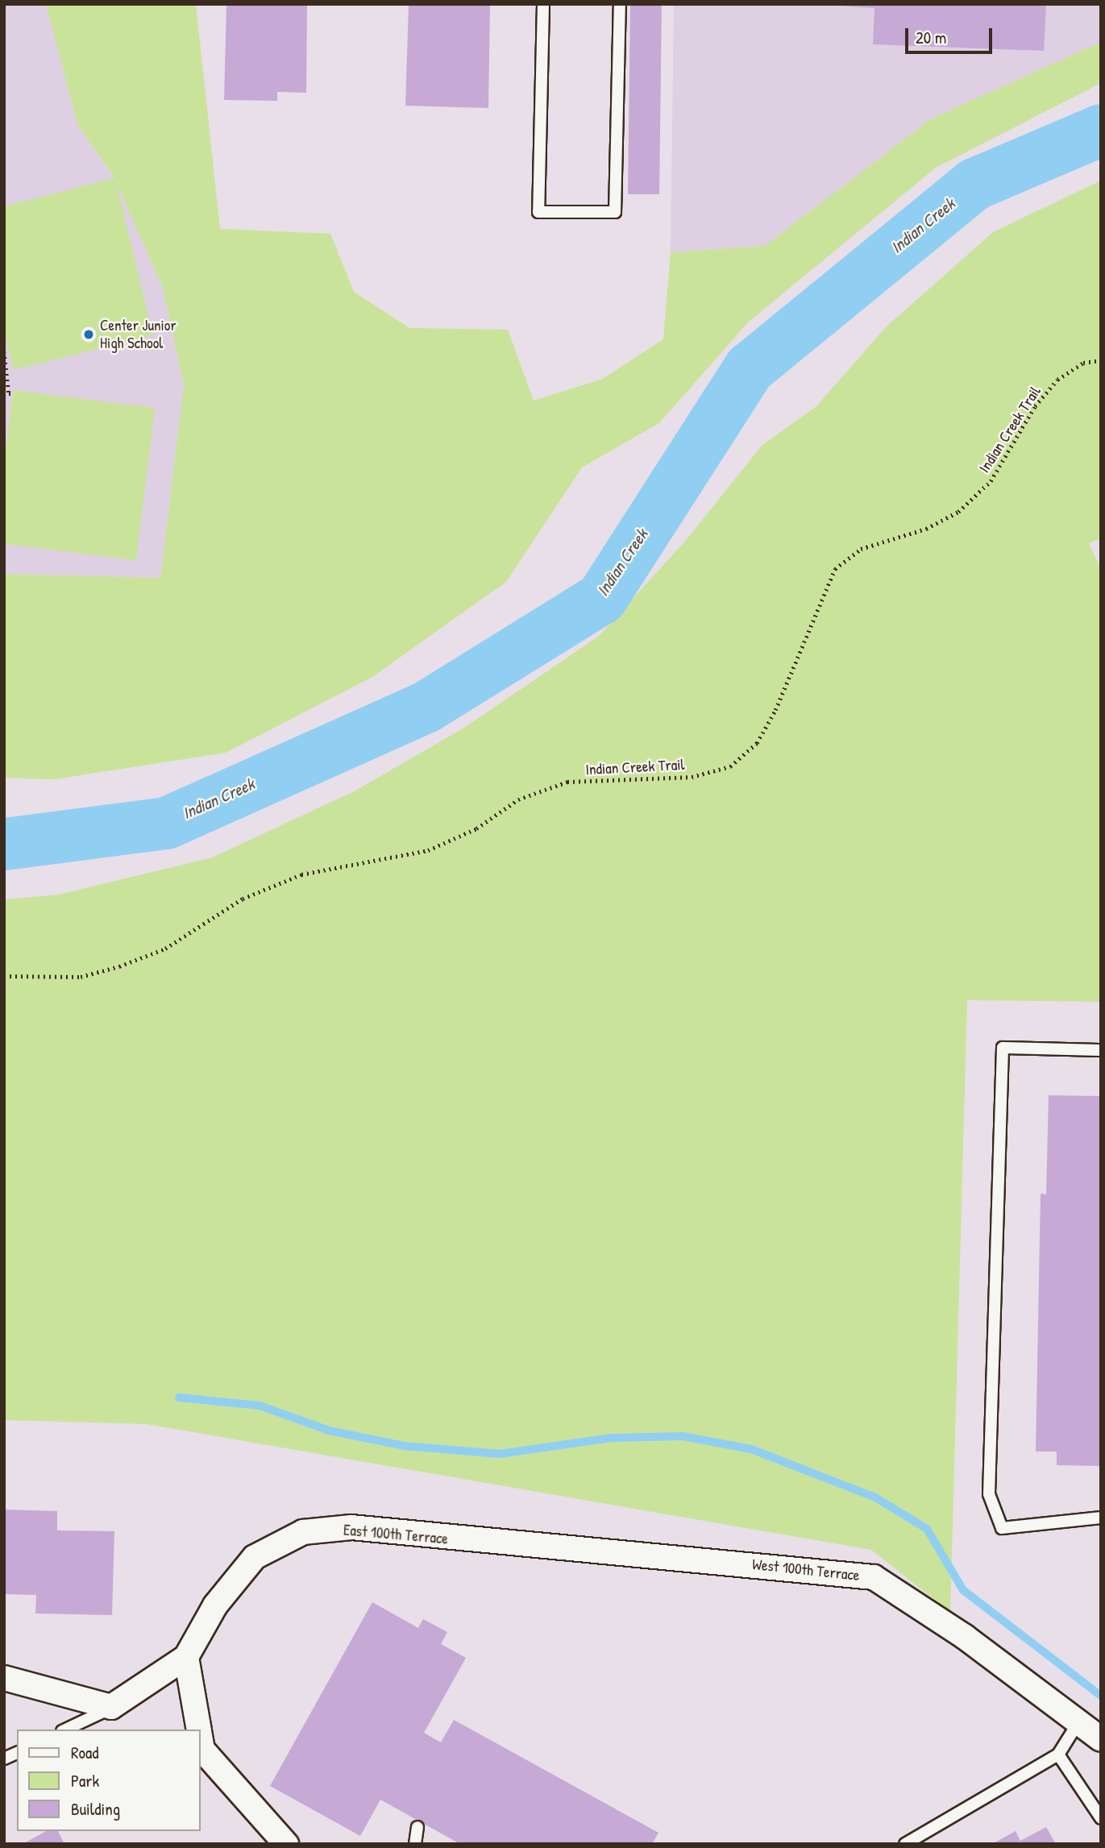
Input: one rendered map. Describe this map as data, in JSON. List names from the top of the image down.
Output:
{
  "streets": {
    "street": ["East 100th Terrace", "West 100th Terrace"],
    "path": ["Indian Creek Trail"]
  },
  "crossings": [
    ["East 100th Terrace", "West 100th Terrace"]
  ],
  "water": ["Indian Creek"],
  "places": ["Center Junior High School"],
  "legend": ["Road", "Park", "Building"],
  "scale_bar": "20 m"
}
